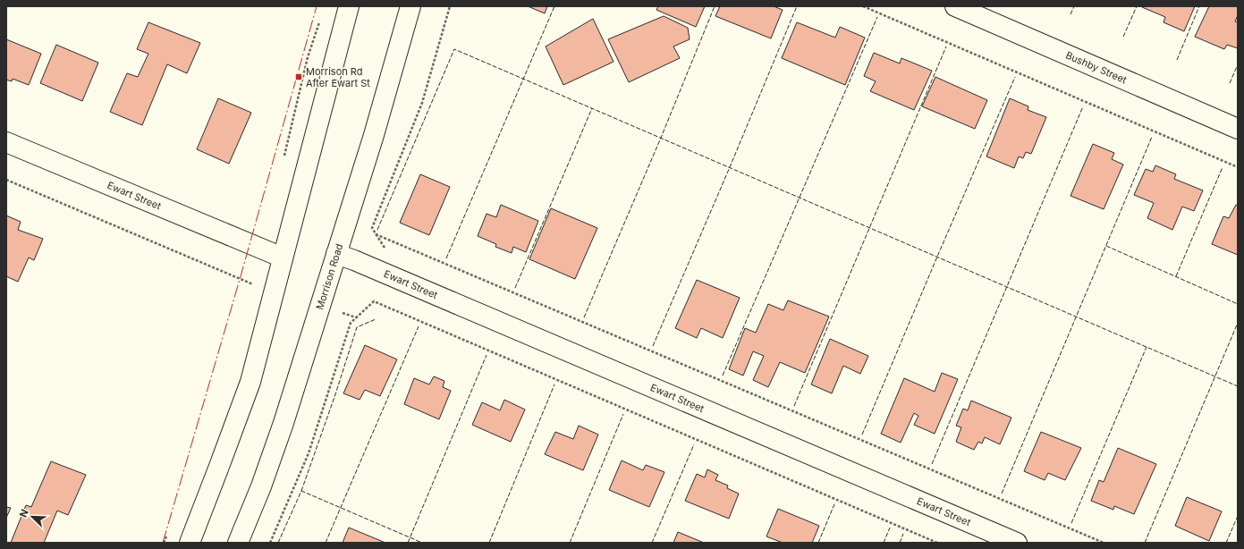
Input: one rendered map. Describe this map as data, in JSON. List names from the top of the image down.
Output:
{
  "streets": {
    "street": ["Bushby Street", "Ewart Street", "Morrison Road"]
  },
  "crossings": [
    ["Ewart Street", "Morrison Road"]
  ],
  "places": {
    "transit": ["Morrison Rd After Ewart St"]
  },
  "north": "top left"
}
